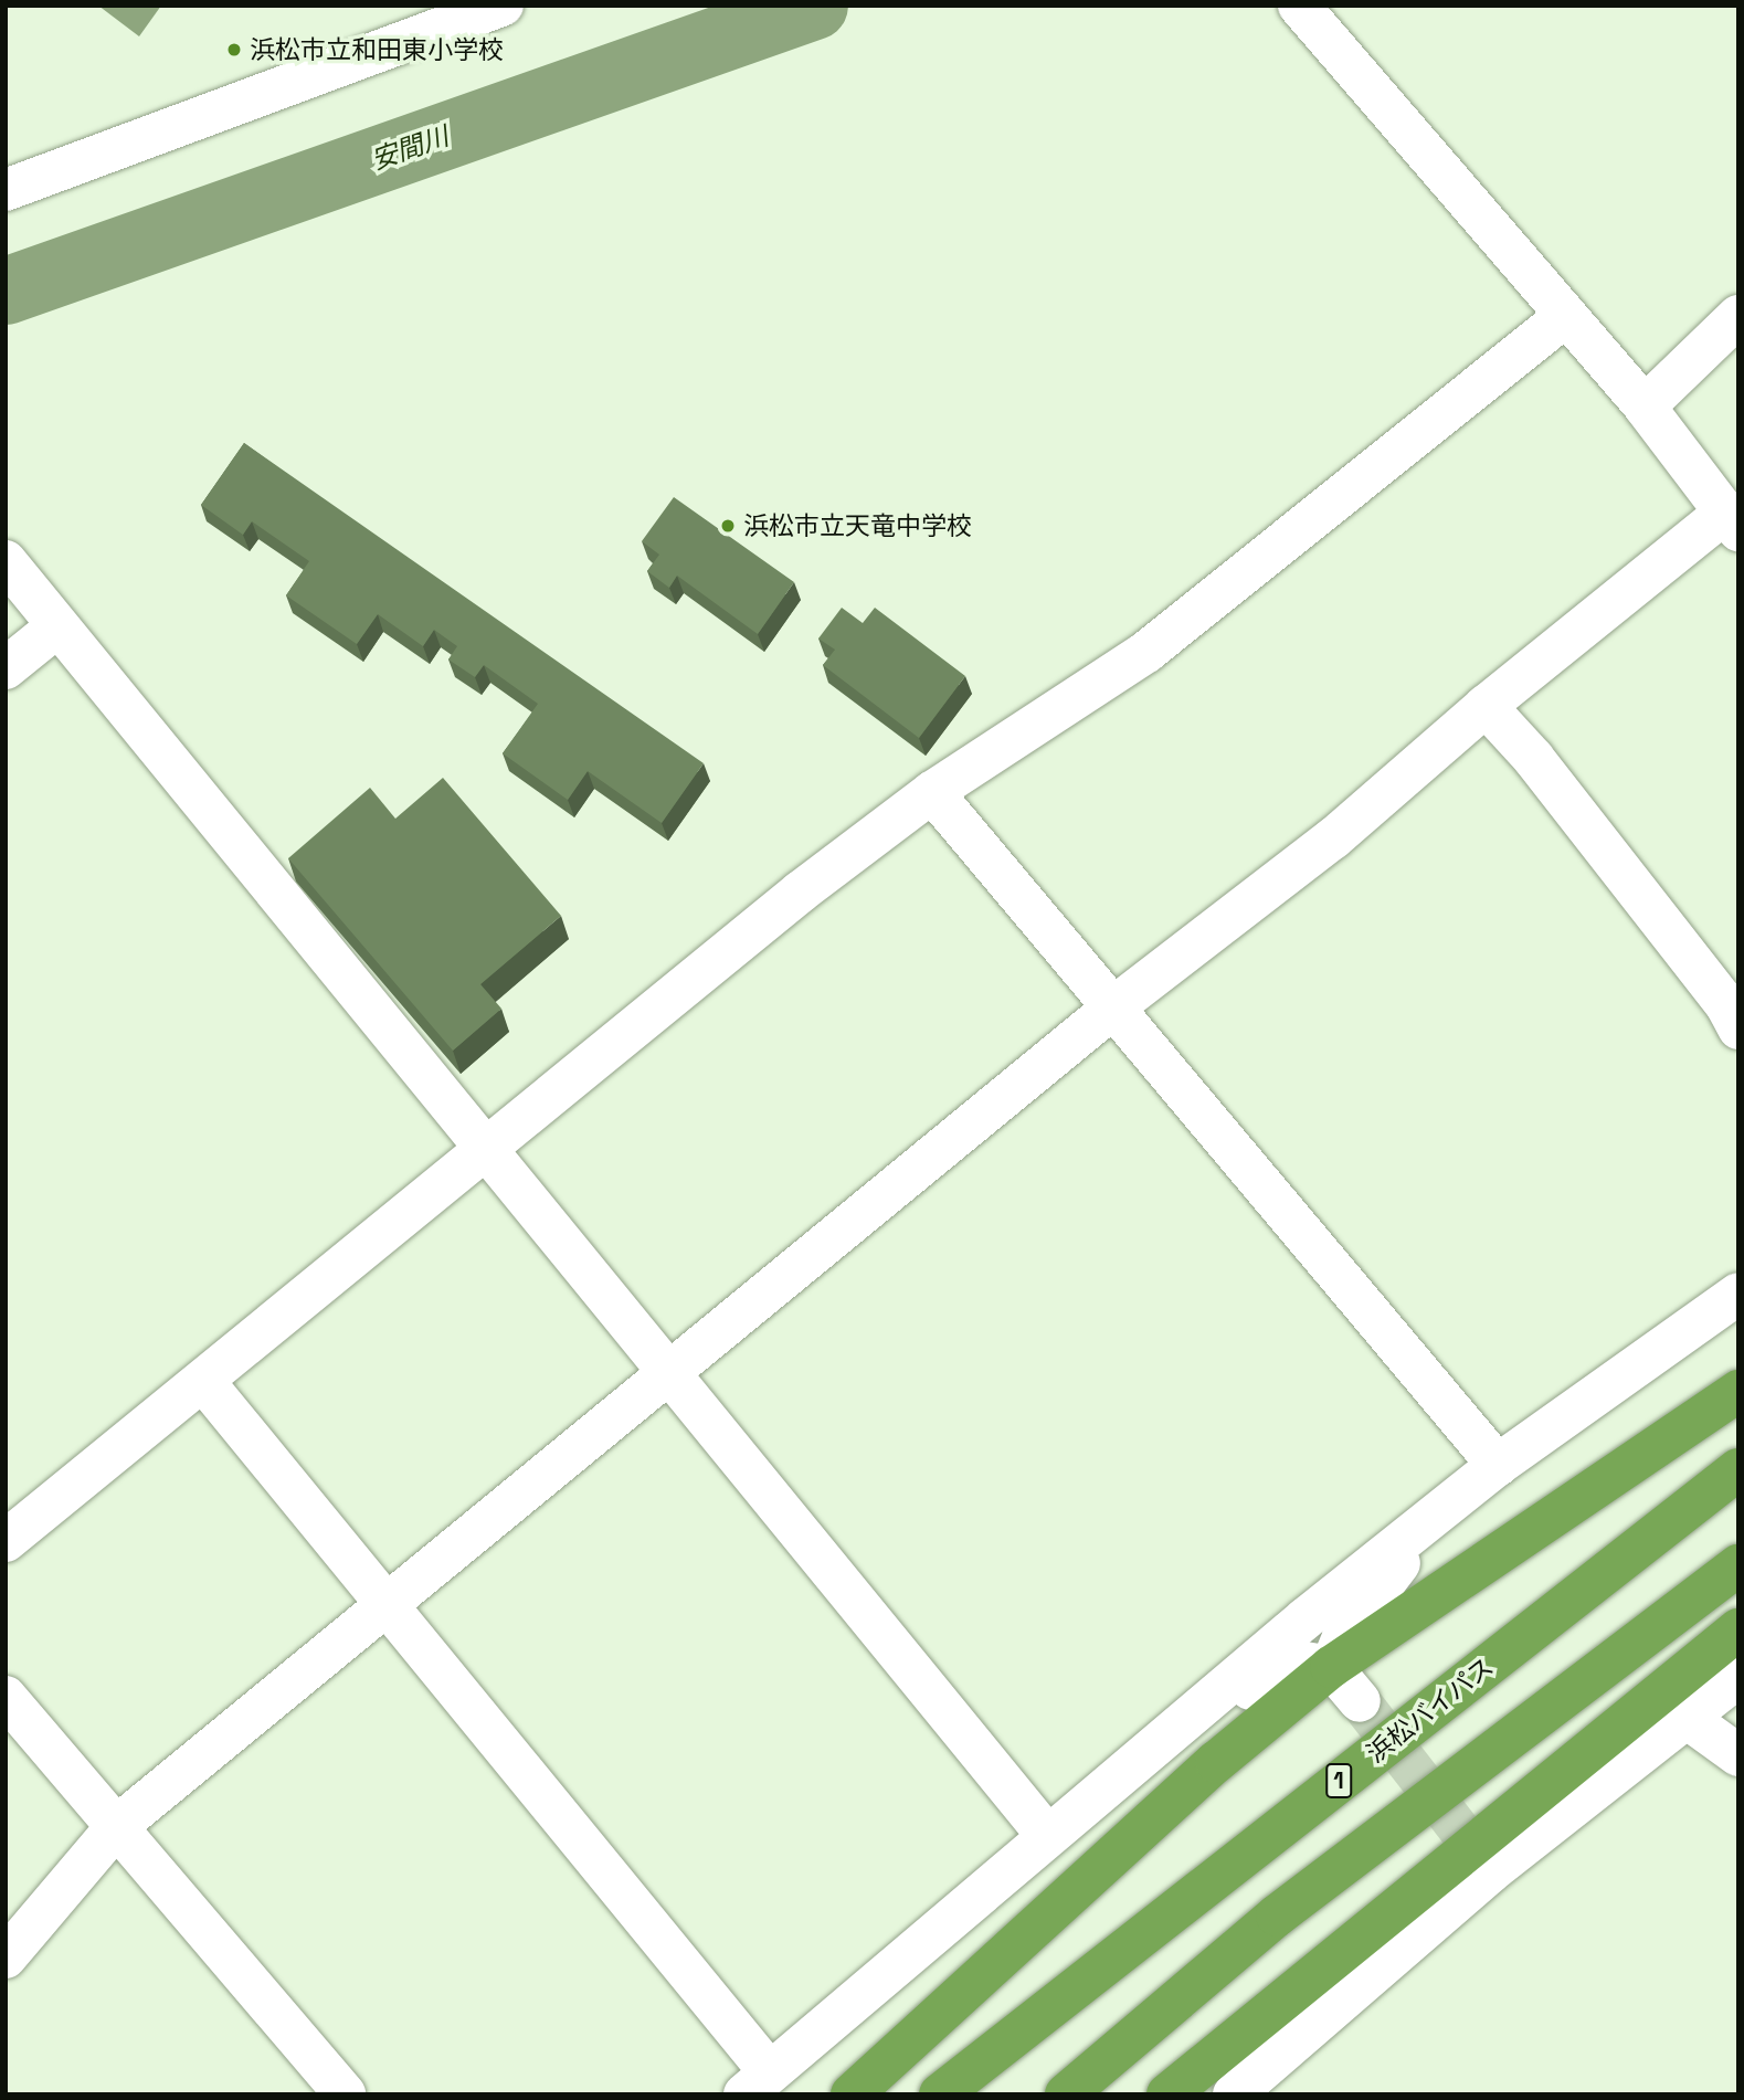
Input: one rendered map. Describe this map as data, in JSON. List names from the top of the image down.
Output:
{
  "streets": {
    "highway": ["浜松バイパス", "1"]
  },
  "water": ["安間川"],
  "places": ["浜松市立和田東小学校", "浜松市立天竜中学校"]
}
